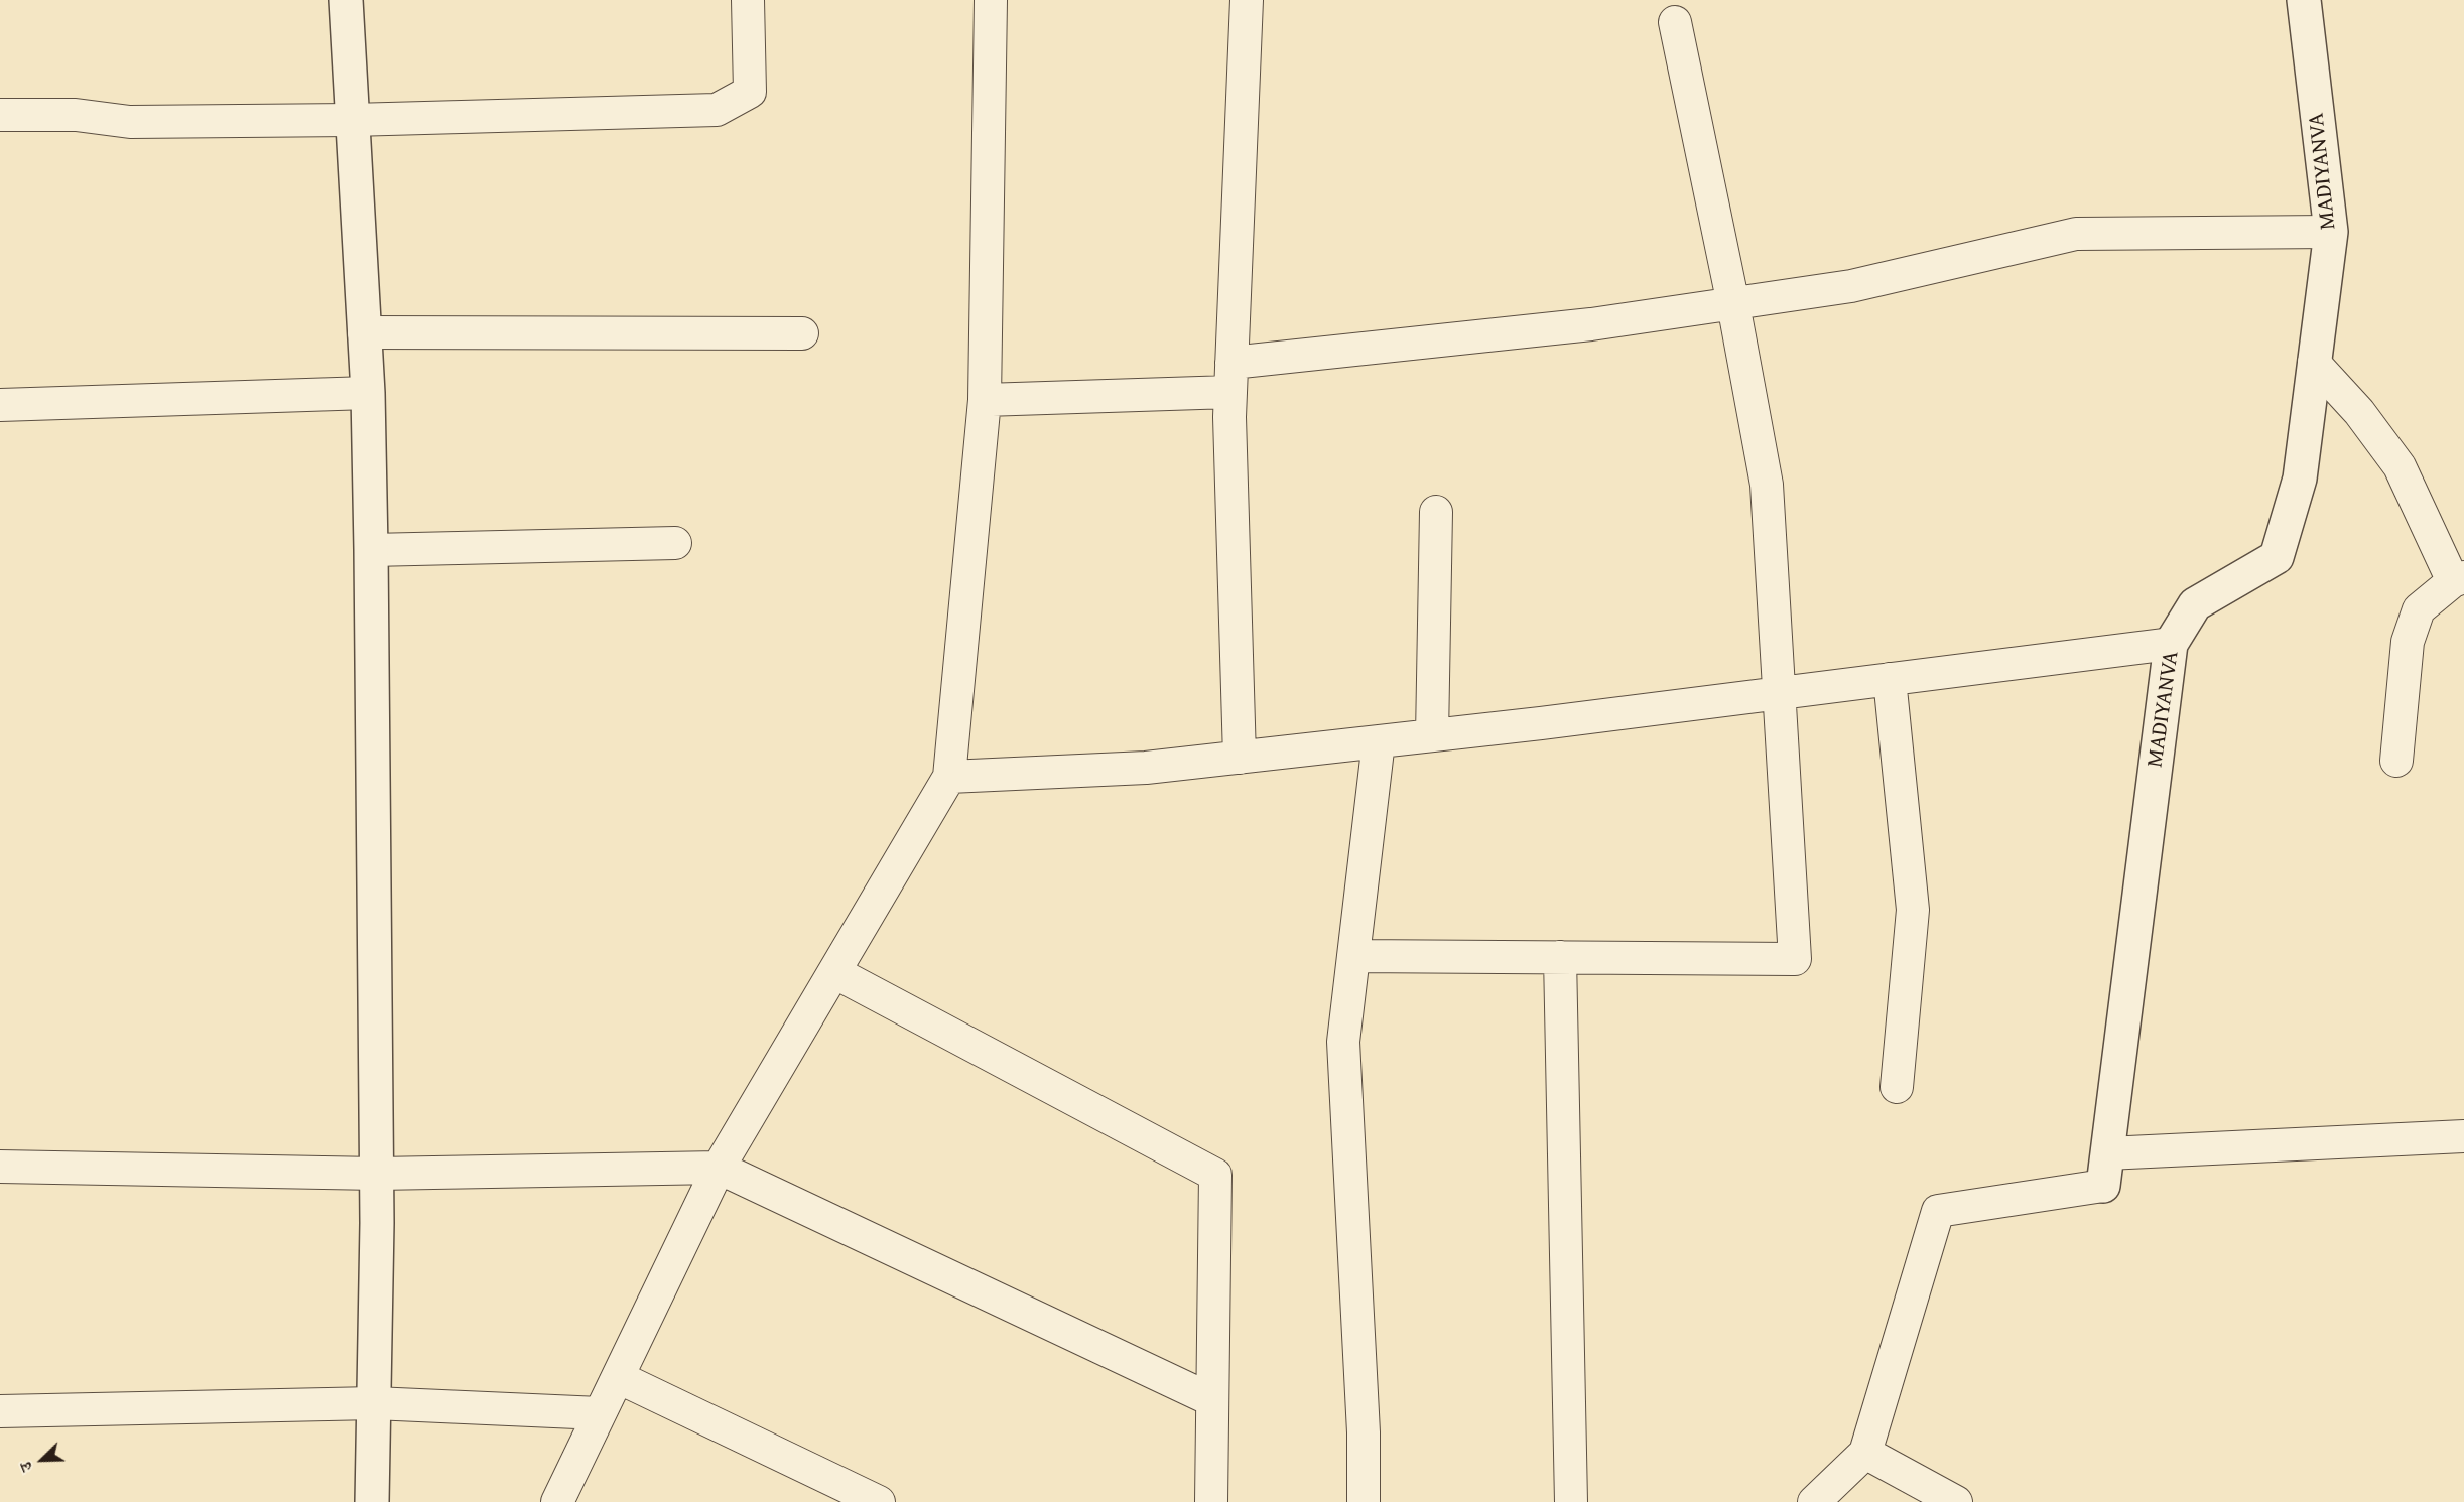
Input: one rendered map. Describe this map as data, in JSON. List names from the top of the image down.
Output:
{
  "streets": {
    "street": ["MADIYANVA"]
  },
  "north": "bottom left"
}
